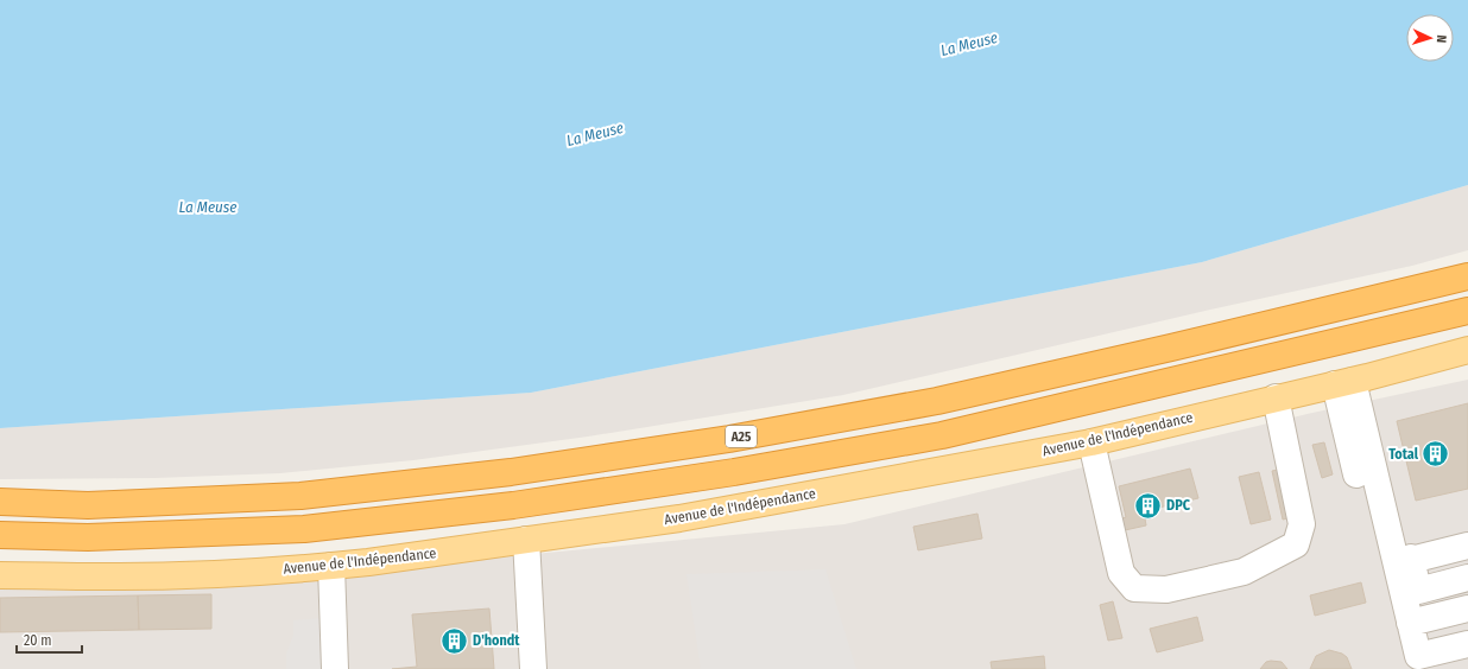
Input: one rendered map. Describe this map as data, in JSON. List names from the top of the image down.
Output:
{
  "streets": {
    "highway": ["A25"],
    "main road": ["Avenue de l'Indépendance"]
  },
  "water": ["La Meuse"],
  "places": {
    "building": ["Total", "DPC", "D'hondt"]
  },
  "scale_bar": "20 m",
  "north": "right"
}
